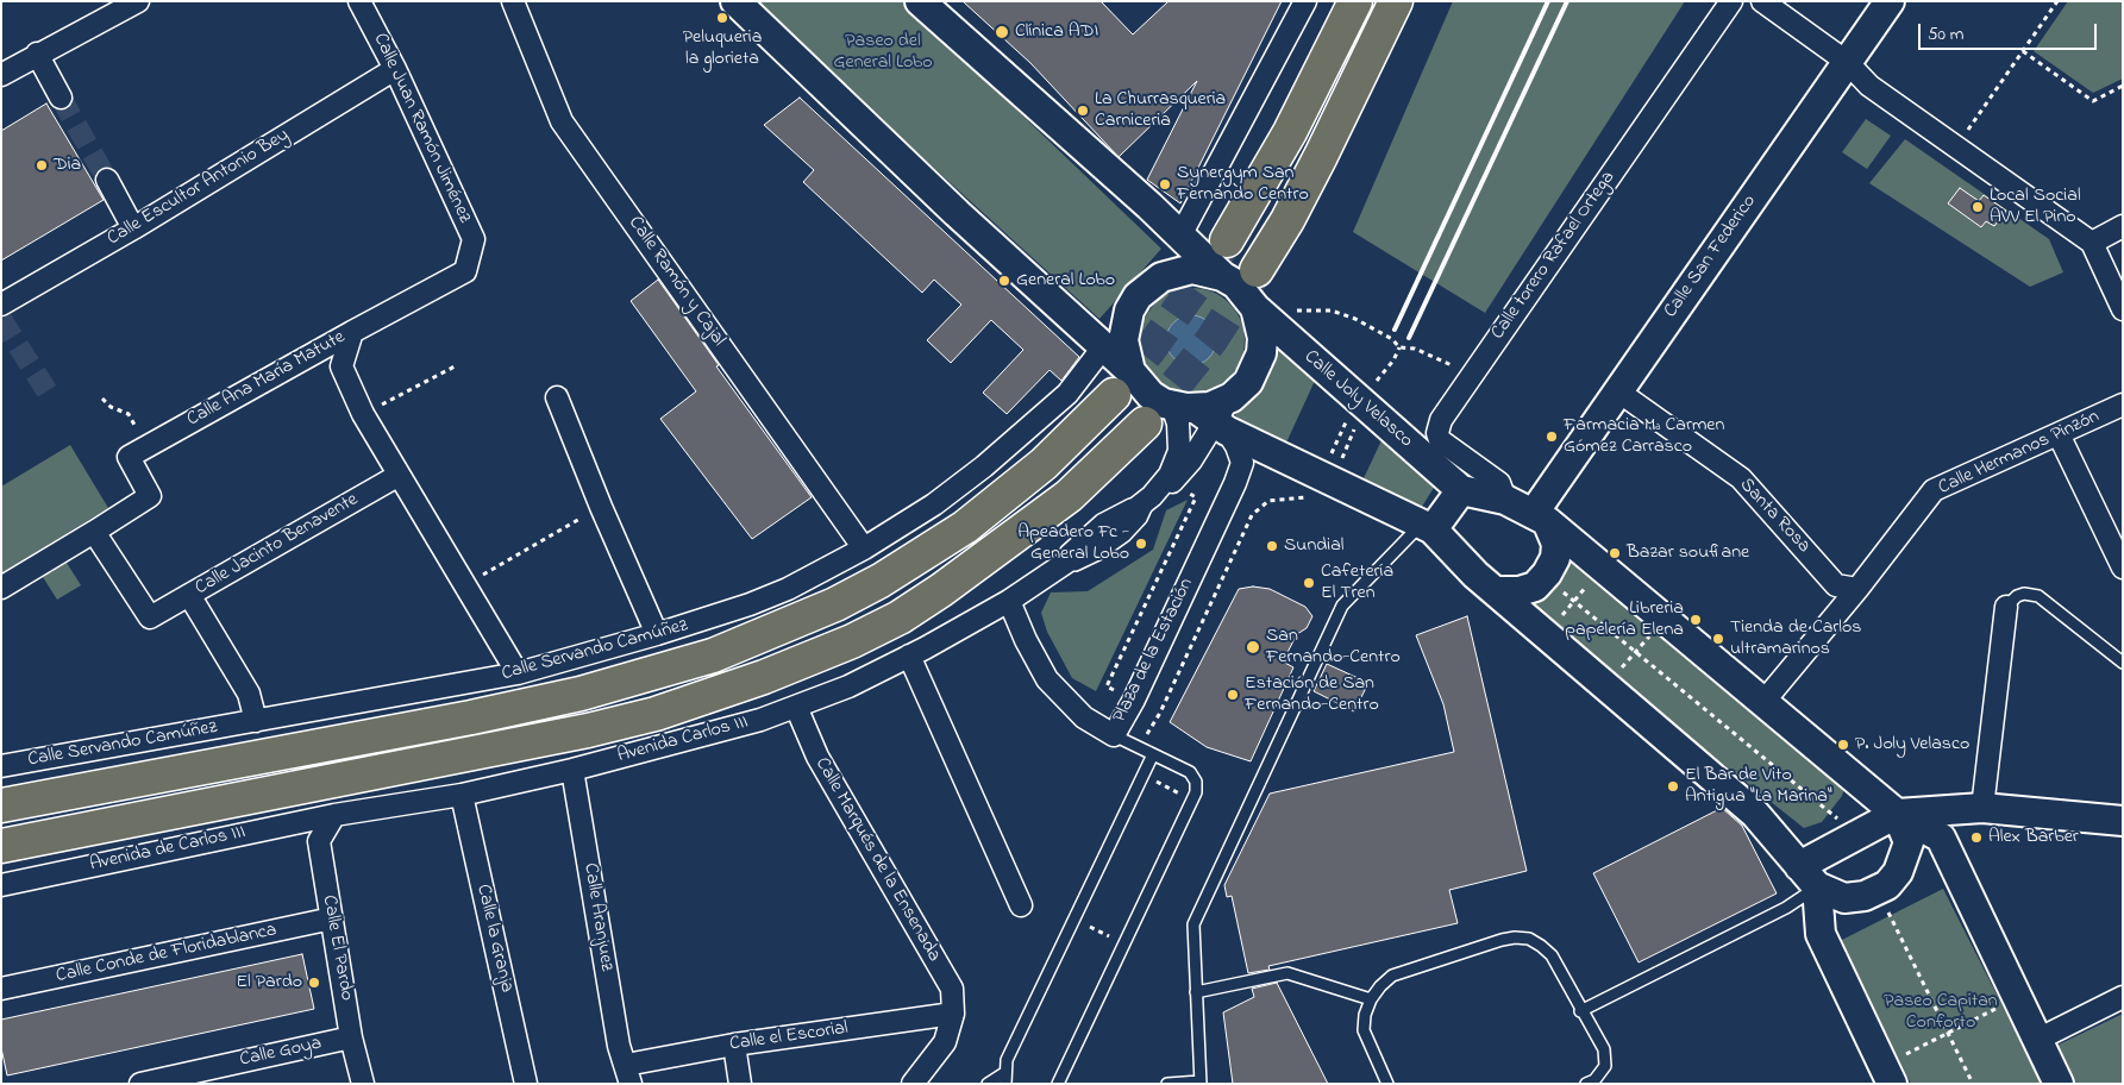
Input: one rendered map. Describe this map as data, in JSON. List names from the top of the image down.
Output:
{
  "streets": {
    "street": [
      "Calle Juan Ramón Jiménez",
      "Calle Escultor Antonio Bey",
      "Calle torero Rafael Ortega",
      "Calle San Federico",
      "Calle Ramón y Cajal",
      "Calle Ana María Matute",
      "Calle Joly Velasco",
      "Calle Hermanos Pinzón",
      "Santa Rosa",
      "Calle Jacinto Benavente",
      "Calle Servando Camúñez",
      "Plaza de la Estación",
      "Avenida Carlos III",
      "Avenida de Carlos III",
      "Calle Marqués de la Ensenada",
      "Calle Aranjuez",
      "Calle la Granja",
      "Calle El Pardo",
      "Calle Conde de Floridablanca",
      "Calle el Escorial",
      "Calle Goya"
    ]
  },
  "crossings": [
    ["Calle Juan Ramón Jiménez", "Calle Escultor Antonio Bey"],
    ["Calle Juan Ramón Jiménez", "Calle Ana María Matute"],
    ["Calle torero Rafael Ortega", "Calle San Federico"],
    ["Calle torero Rafael Ortega", "Calle Joly Velasco"],
    ["Calle San Federico", "Calle Joly Velasco"],
    ["Calle San Federico", "Santa Rosa"],
    ["Calle Ramón y Cajal", "Calle Servando Camúñez"],
    ["Calle Ana María Matute", "Calle Jacinto Benavente"],
    ["Calle Ana María Matute", "Calle Servando Camúñez"],
    ["Calle Joly Velasco", "Plaza de la Estación"],
    ["Calle Hermanos Pinzón", "Santa Rosa"],
    ["Calle Jacinto Benavente", "Calle Servando Camúñez"],
    ["Plaza de la Estación", "Avenida Carlos III"],
    ["Avenida Carlos III", "Avenida de Carlos III"],
    ["Avenida Carlos III", "Calle Marqués de la Ensenada"],
    ["Avenida Carlos III", "Calle Aranjuez"],
    ["Avenida Carlos III", "Calle la Granja"],
    ["Avenida Carlos III", "Calle El Pardo"],
    ["Avenida de Carlos III", "Calle El Pardo"],
    ["Calle Marqués de la Ensenada", "Calle el Escorial"],
    ["Calle Aranjuez", "Calle el Escorial"],
    ["Calle El Pardo", "Calle Conde de Floridablanca"],
    ["Calle El Pardo", "Calle Goya"]
  ],
  "parks": ["Paseo del General Lobo", "Paseo Capitan Conforto"],
  "places": [
    "Peluqueria la glorieta",
    "Clínica ADI",
    "La Churrasqueria Carniceria",
    "Dia",
    "Synergym San Fernando Centro",
    "Local Social AVV El Pino",
    "General Lobo",
    "Farmacia Mª Carmen Gómez Carrasco",
    "Apeadero Fc - General Lobo",
    "Sundial",
    "Bazar soufiane",
    "Cafetería El Tren",
    "Libreria papelería Elena",
    "Tienda de Carlos ultramarinos",
    "San Fernando-Centro",
    "Estación de San Fernando-Centro",
    "P. Joly Velasco",
    "El Bar de Vito Antigua \"La Marina\"",
    "Alex Barber",
    "El Pardo"
  ],
  "scale_bar": "50 m"
}
